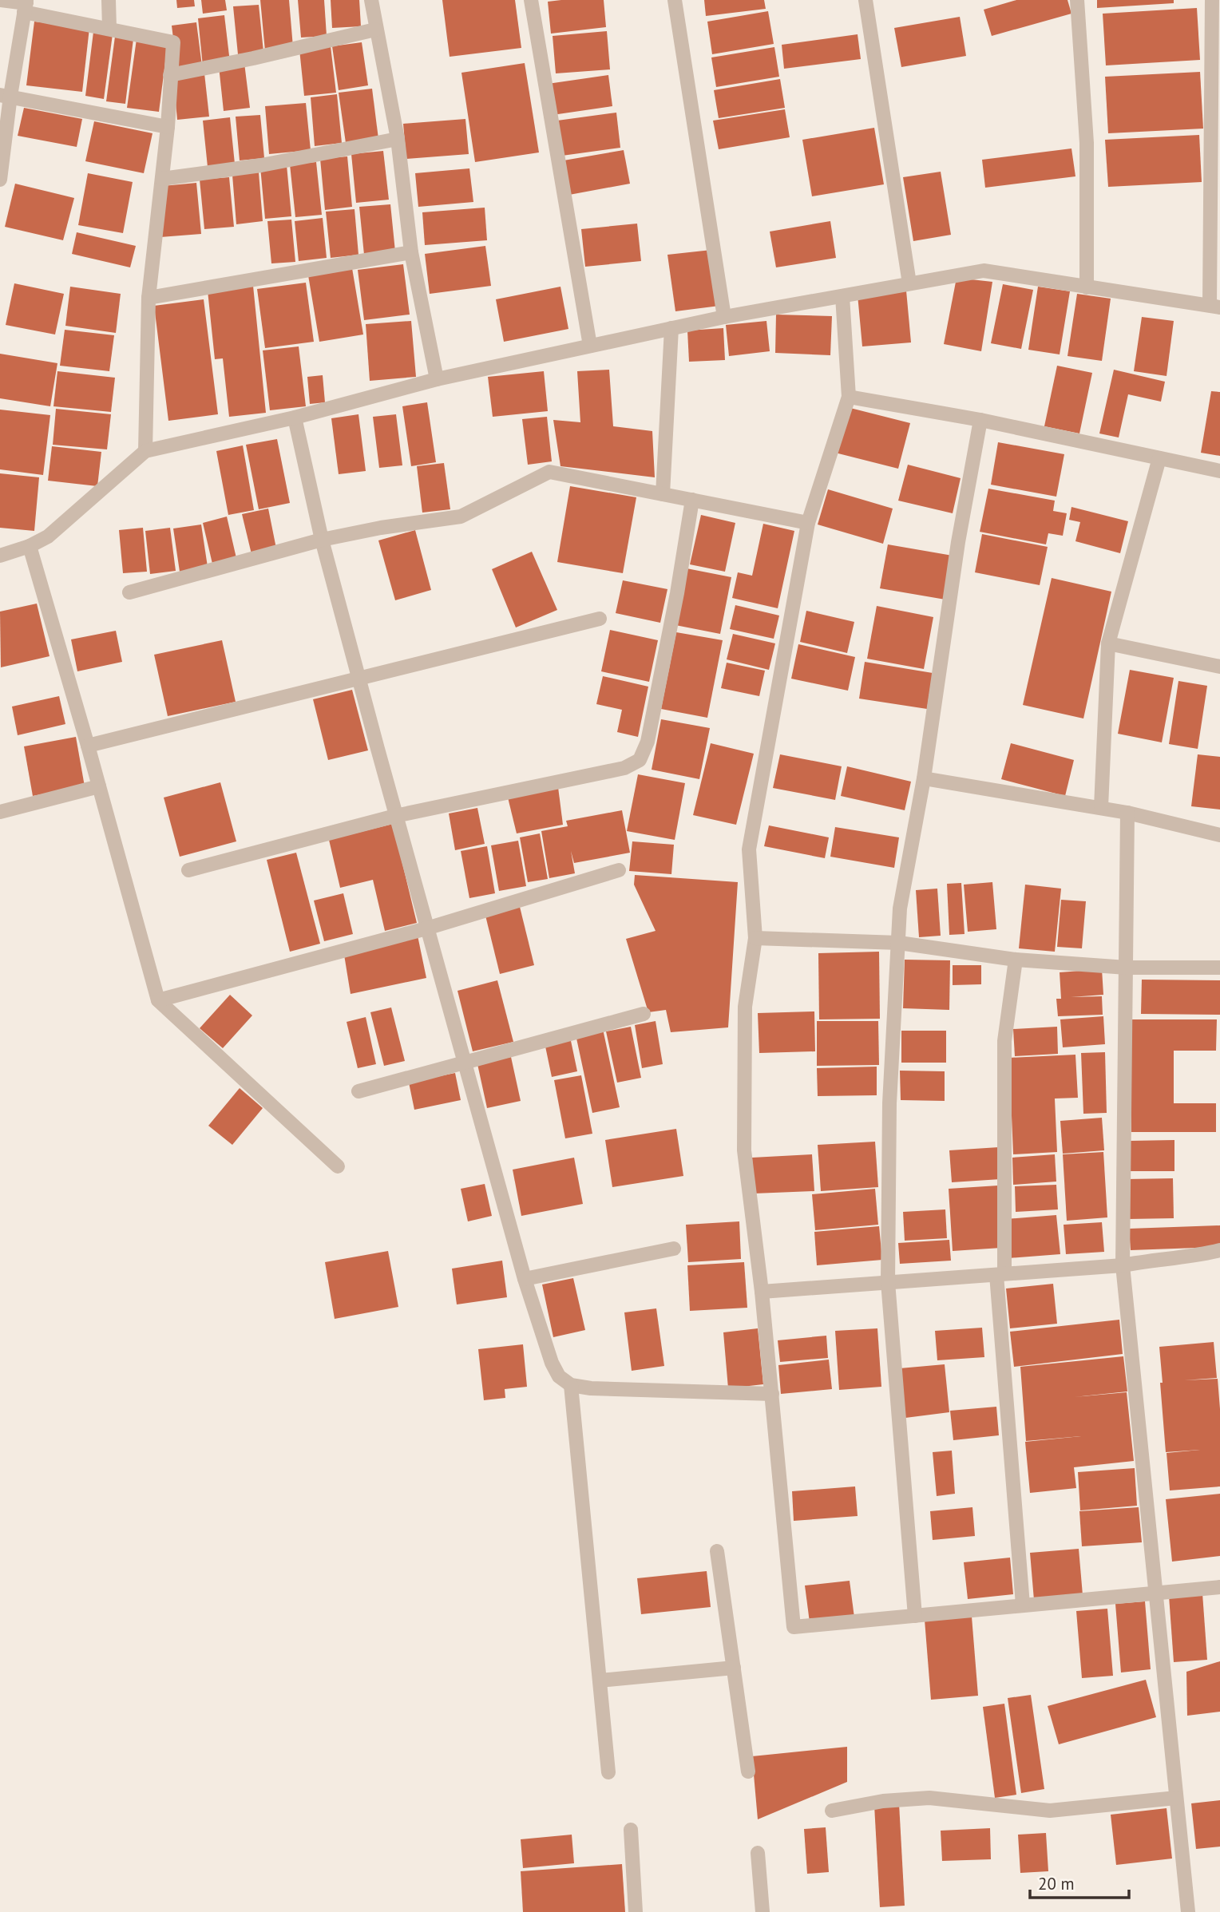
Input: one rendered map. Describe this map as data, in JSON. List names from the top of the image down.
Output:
{
  "scale_bar": "20 m"
}
